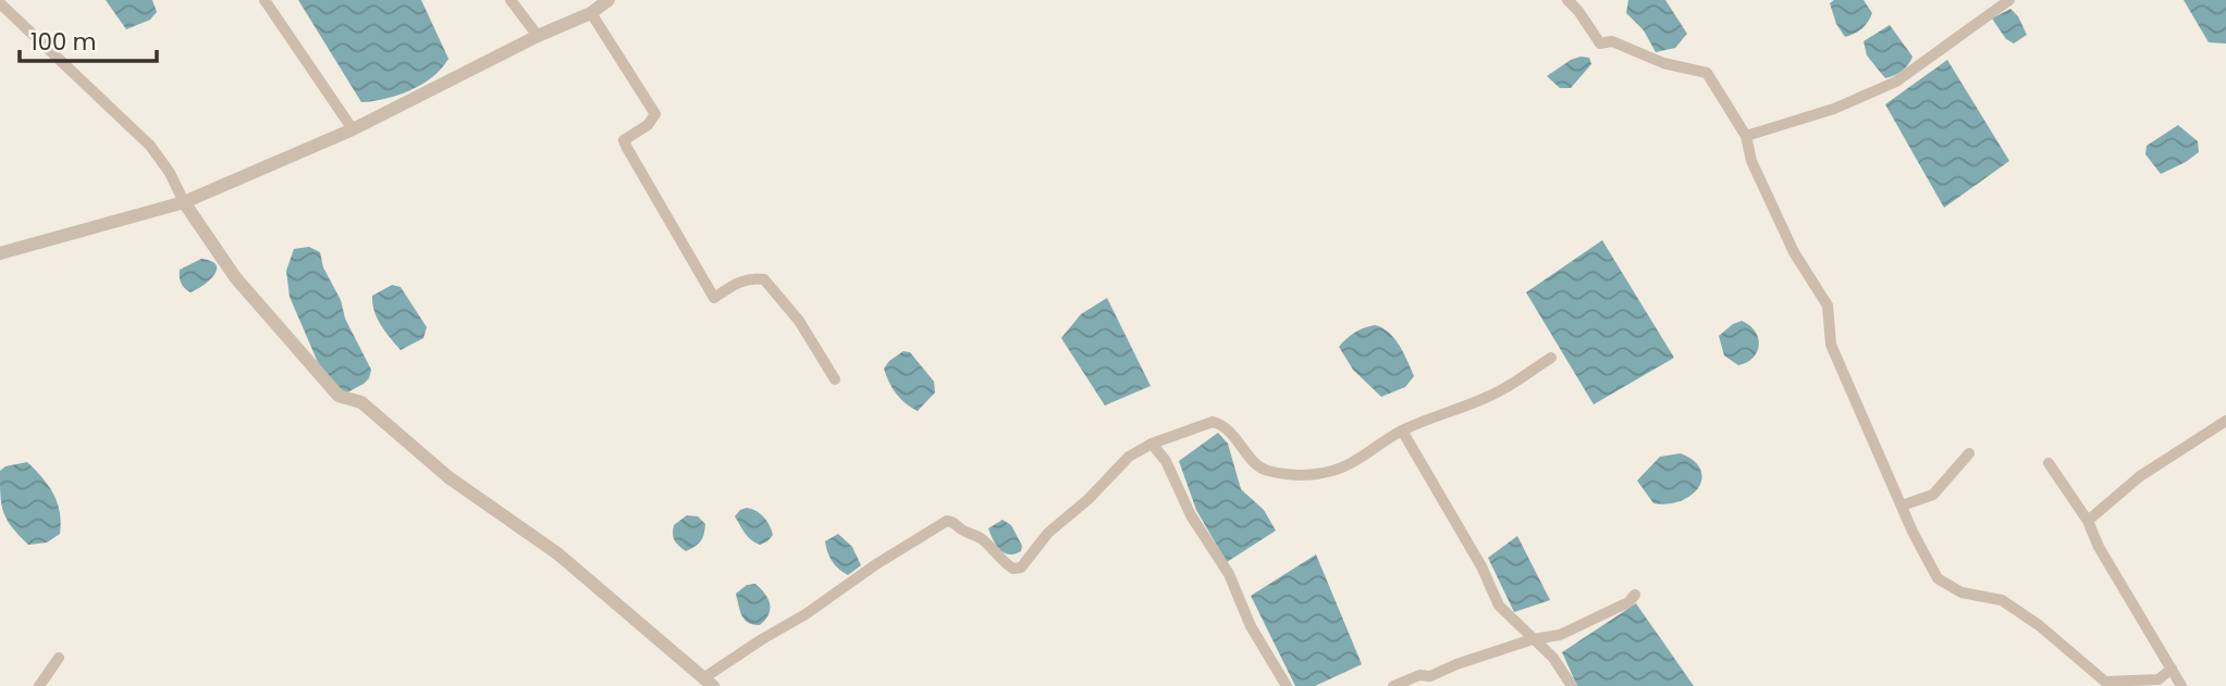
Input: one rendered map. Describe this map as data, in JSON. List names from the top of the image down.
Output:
{
  "scale_bar": "100 m"
}
